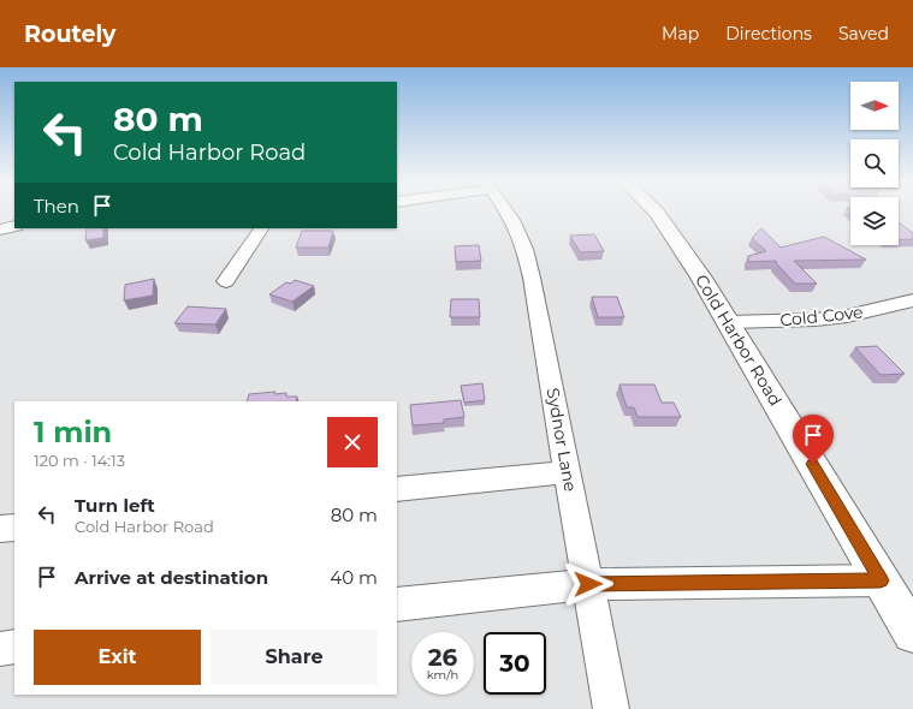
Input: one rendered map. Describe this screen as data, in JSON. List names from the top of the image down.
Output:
{
  "streets": {
    "main road": ["Cold Harbor Road"],
    "street": ["Cold Cove", "Sydnor Lane"]
  },
  "crossings": [
    ["Cold Cove", "Cold Harbor Road"]
  ],
  "north": "right",
  "page": {
    "header": "Routely",
    "nav": ["Map", "Directions", "Saved"],
    "turn": ["80 m", "Cold Harbor Road"],
    "then": "Then",
    "heading": ["1 min", "120 m · 14:13"],
    "list": [
      {
        "name": "Turn left",
        "note": "Cold Harbor Road",
        "value": "80 m"
      },
      {
        "name": "Arrive at destination",
        "value": "40 m"
      }
    ],
    "buttons": ["Exit", "Share"],
    "speed": "26 km/h",
    "limit": "30"
  }
}
